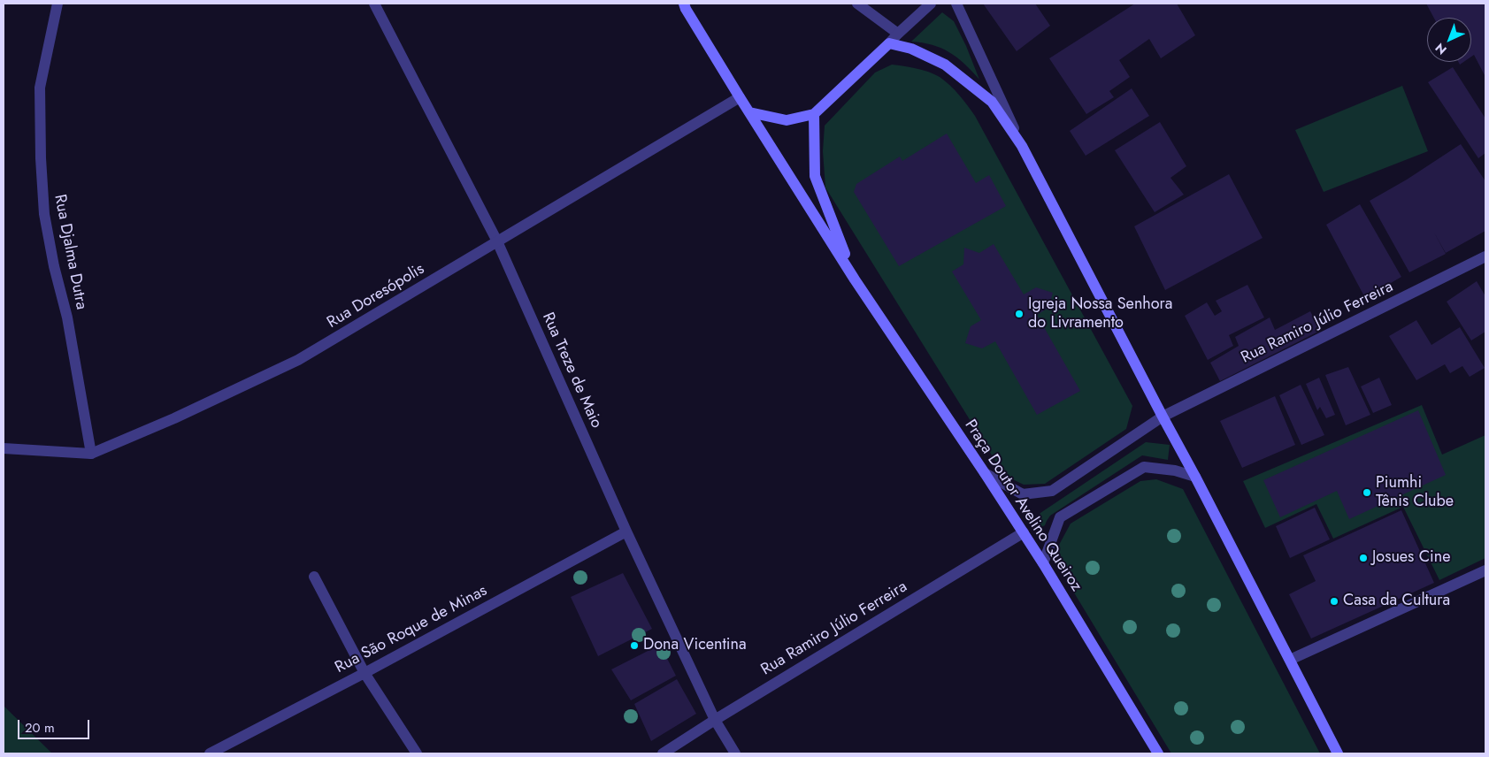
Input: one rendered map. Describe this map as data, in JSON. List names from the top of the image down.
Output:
{
  "streets": {
    "main road": ["Praça Doutor Avelino Queiroz"],
    "street": [
      "Rua Djalma Dutra",
      "Rua Doresópolis",
      "Rua Ramiro Júlio Ferreira",
      "Rua Treze de Maio",
      "Rua São Roque de Minas"
    ]
  },
  "crossings": [
    ["Rua Djalma Dutra", "Rua Doresópolis"],
    ["Rua Doresópolis", "Rua Treze de Maio"],
    ["Rua Doresópolis", "Praça Doutor Avelino Queiroz"],
    ["Rua Ramiro Júlio Ferreira", "Rua Treze de Maio"],
    ["Rua Ramiro Júlio Ferreira", "Praça Doutor Avelino Queiroz"],
    ["Rua Treze de Maio", "Rua São Roque de Minas"]
  ],
  "places": [
    "Igreja Nossa Senhora do Livramento",
    "Piumhi Tênis Clube",
    "Josues Cine",
    "Casa da Cultura",
    "Dona Vicentina"
  ],
  "scale_bar": "20 m",
  "north": "bottom left"
}
